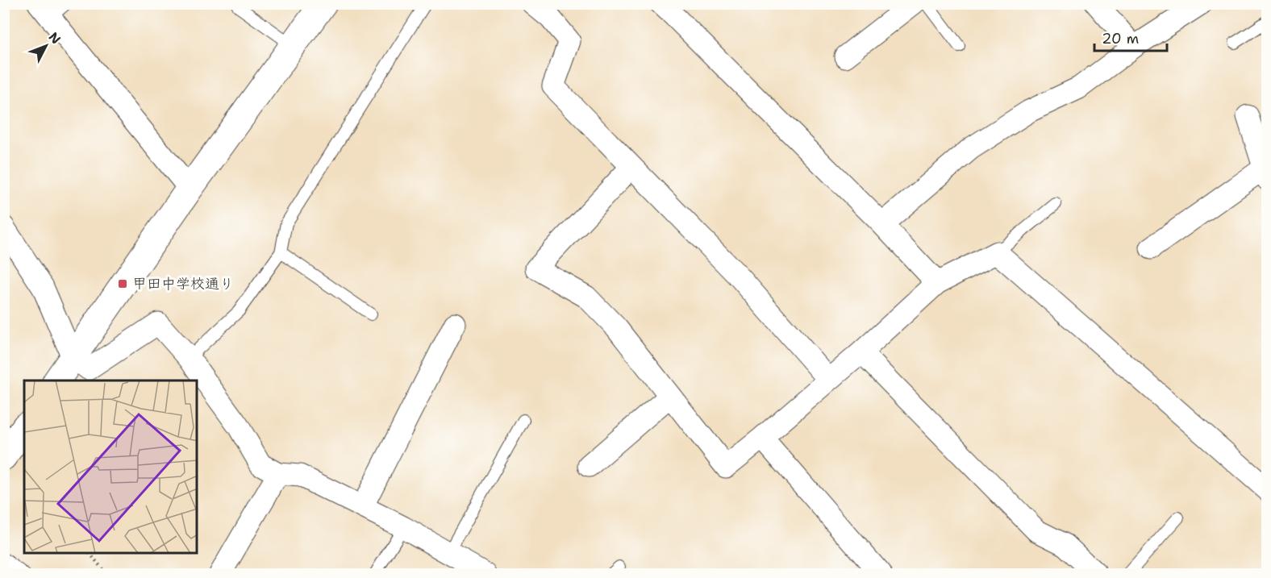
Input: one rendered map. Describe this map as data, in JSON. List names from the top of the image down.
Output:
{
  "places": {
    "transit": ["甲田中学校通り"]
  },
  "scale_bar": "20 m",
  "north": "top right"
}
